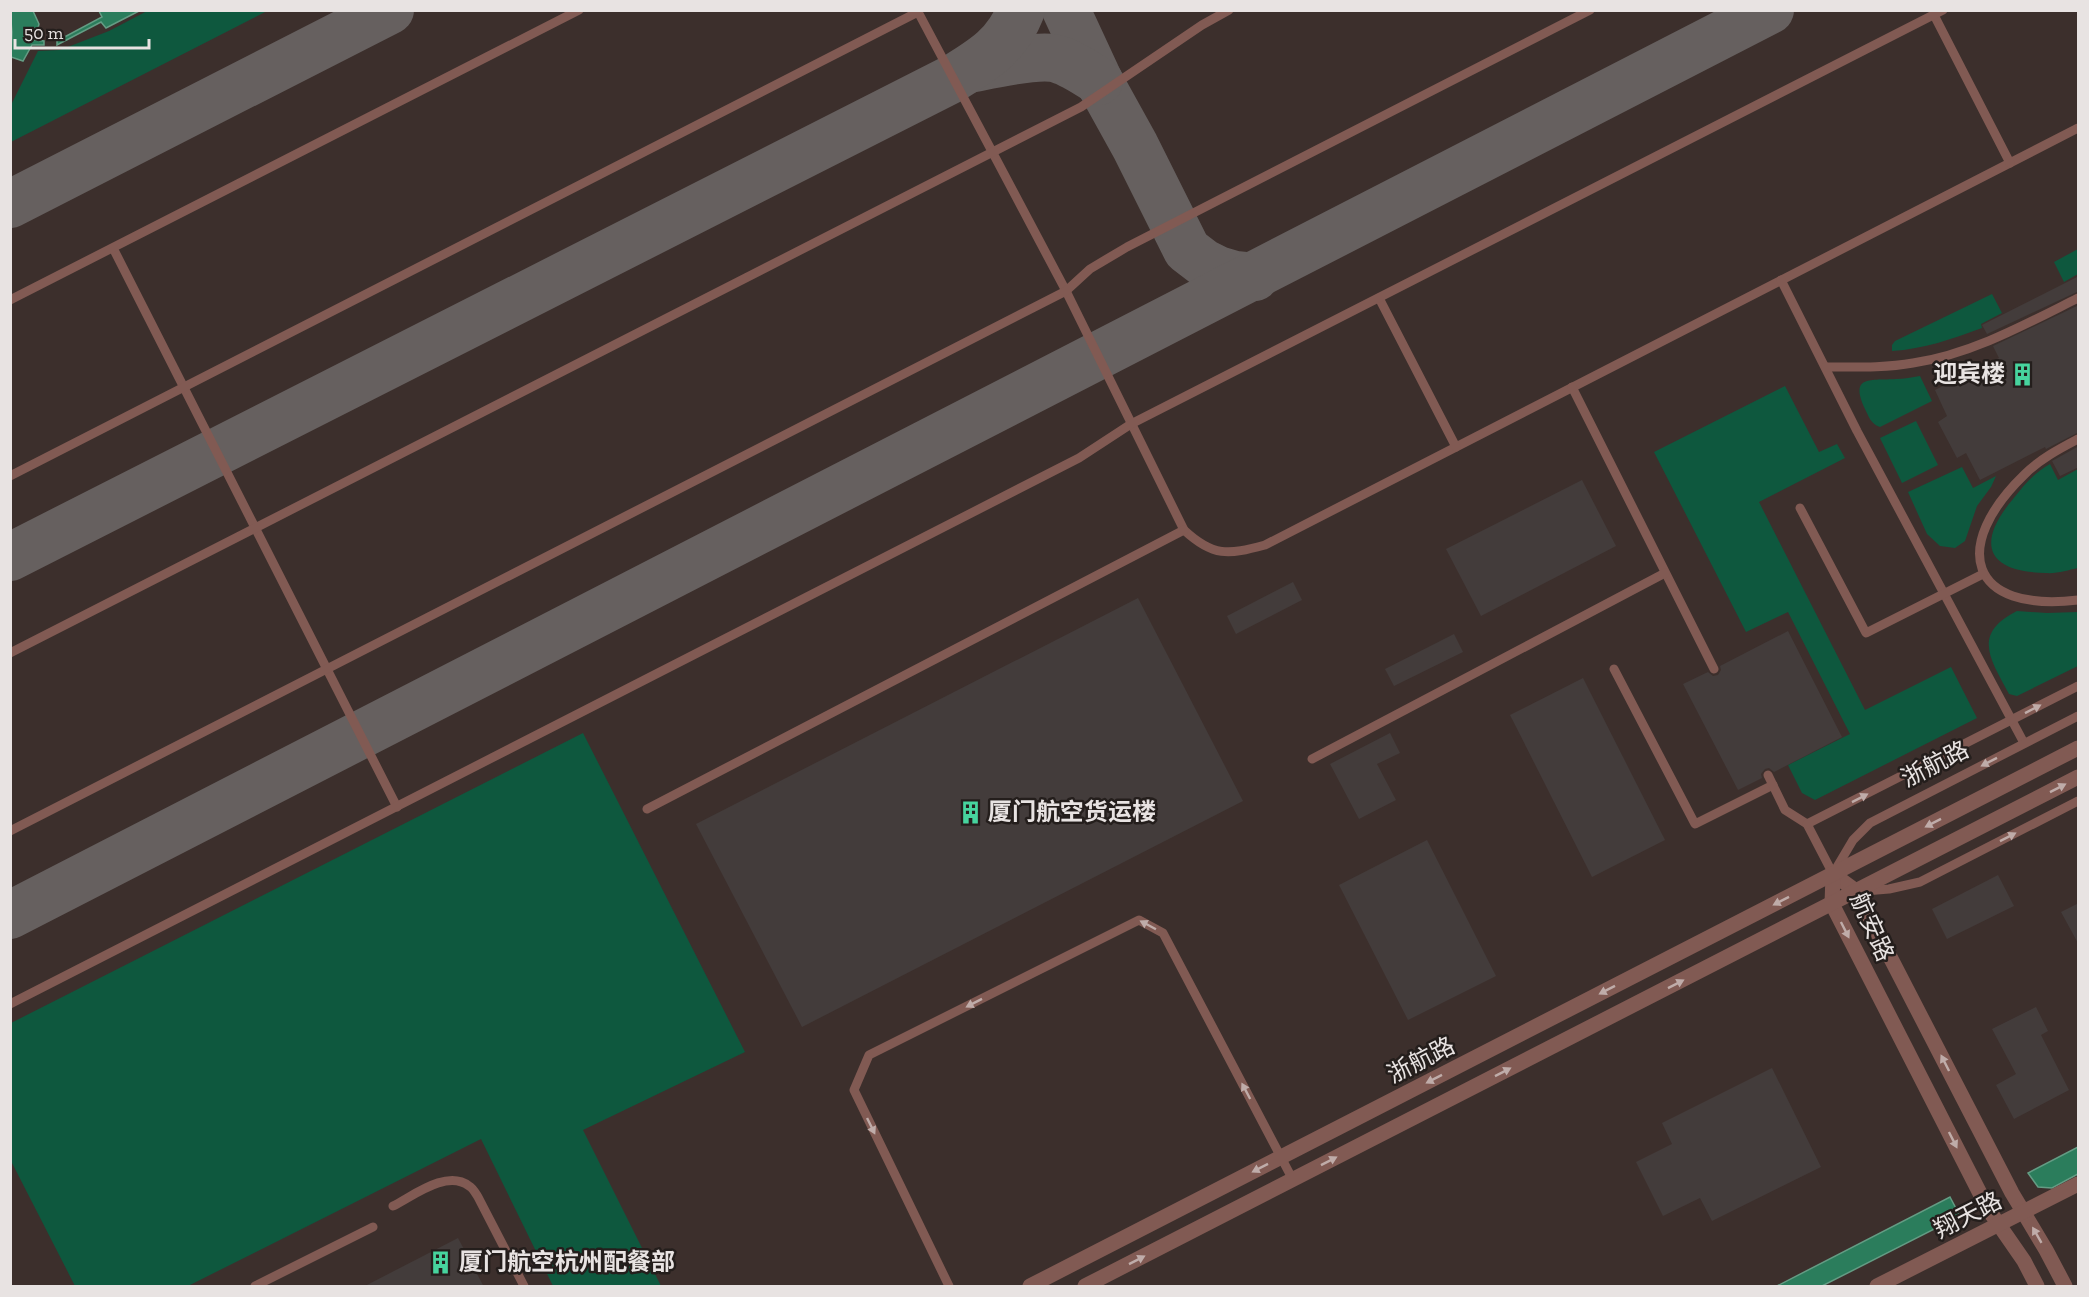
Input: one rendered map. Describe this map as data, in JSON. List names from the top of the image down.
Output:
{
  "streets": {
    "street": ["浙航路", "航安路", "翔天路"]
  },
  "crossings": [
    ["浙航路", "航安路"],
    ["航安路", "翔天路"]
  ],
  "places": {
    "building": ["迎宾楼", "厦门航空货运楼", "厦门航空杭州配餐部"]
  },
  "scale_bar": "50 m"
}
